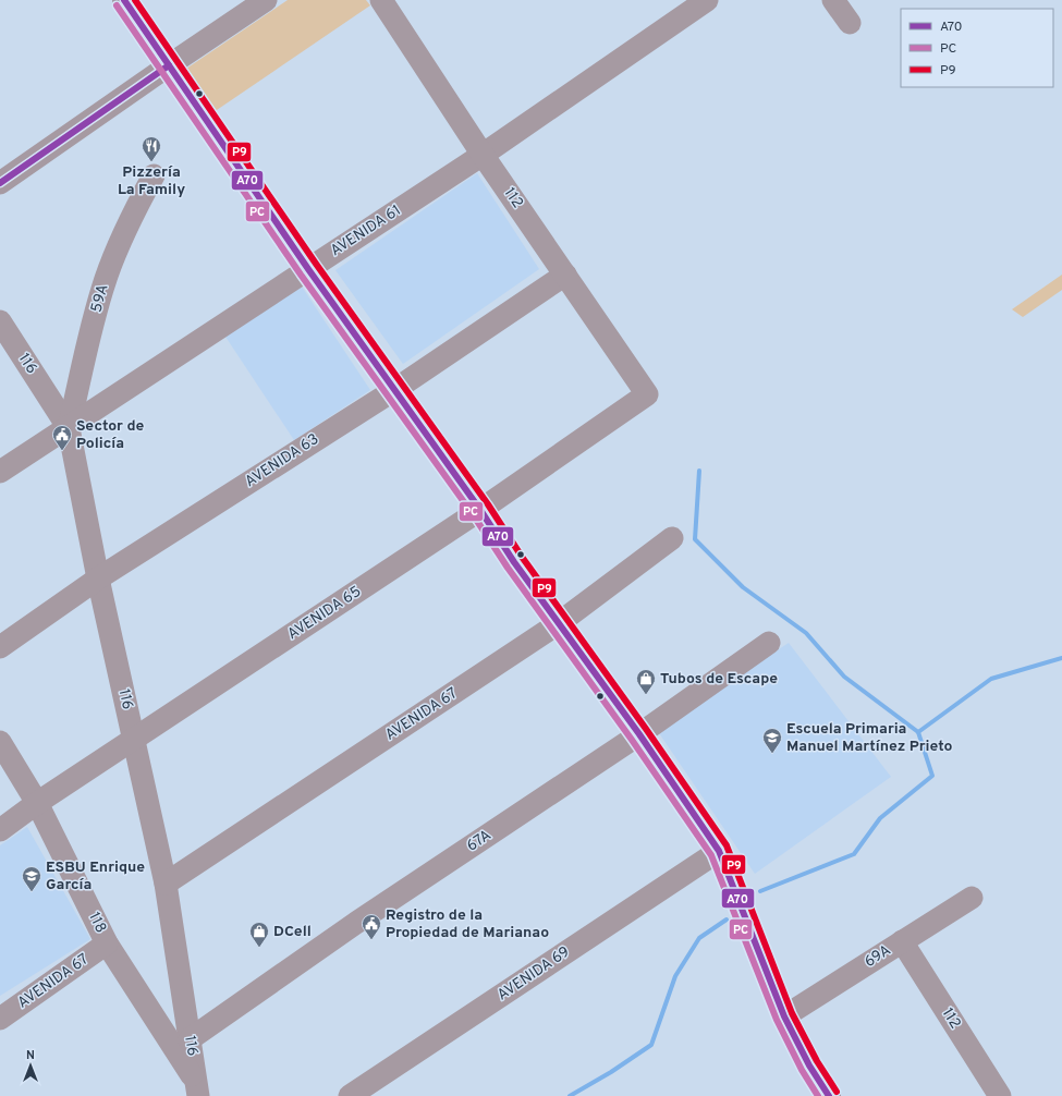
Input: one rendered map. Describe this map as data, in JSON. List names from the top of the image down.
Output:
{
  "streets": {
    "street": [
      "112",
      "AVENIDA 61",
      "59A",
      "116",
      "AVENIDA 63",
      "AVENIDA 65",
      "AVENIDA 67",
      "67A",
      "118",
      "69A",
      "AVENIDA 69"
    ]
  },
  "crossings": [
    ["112", "AVENIDA 61"],
    ["112", "AVENIDA 63"],
    ["112", "AVENIDA 65"],
    ["112", "69A"],
    ["AVENIDA 61", "59A"],
    ["AVENIDA 61", "116"],
    ["59A", "116"],
    ["116", "AVENIDA 63"],
    ["116", "AVENIDA 65"],
    ["116", "AVENIDA 67"],
    ["116", "67A"],
    ["116", "118"],
    ["AVENIDA 65", "118"],
    ["AVENIDA 67", "118"]
  ],
  "places": {
    "restaurant": ["Pizzería La Family"],
    "public building": ["Sector de Policía", "Registro de la Propiedad de Marianao"],
    "shop": ["Tubos de Escape", "DCell"],
    "school or university": ["Escuela Primaria Manuel Martínez Prieto", "ESBU Enrique García"]
  },
  "lines": ["transit line A70", "transit line P9", "transit line PC"],
  "legend": ["A70", "PC", "P9"],
  "north": "top"
}
